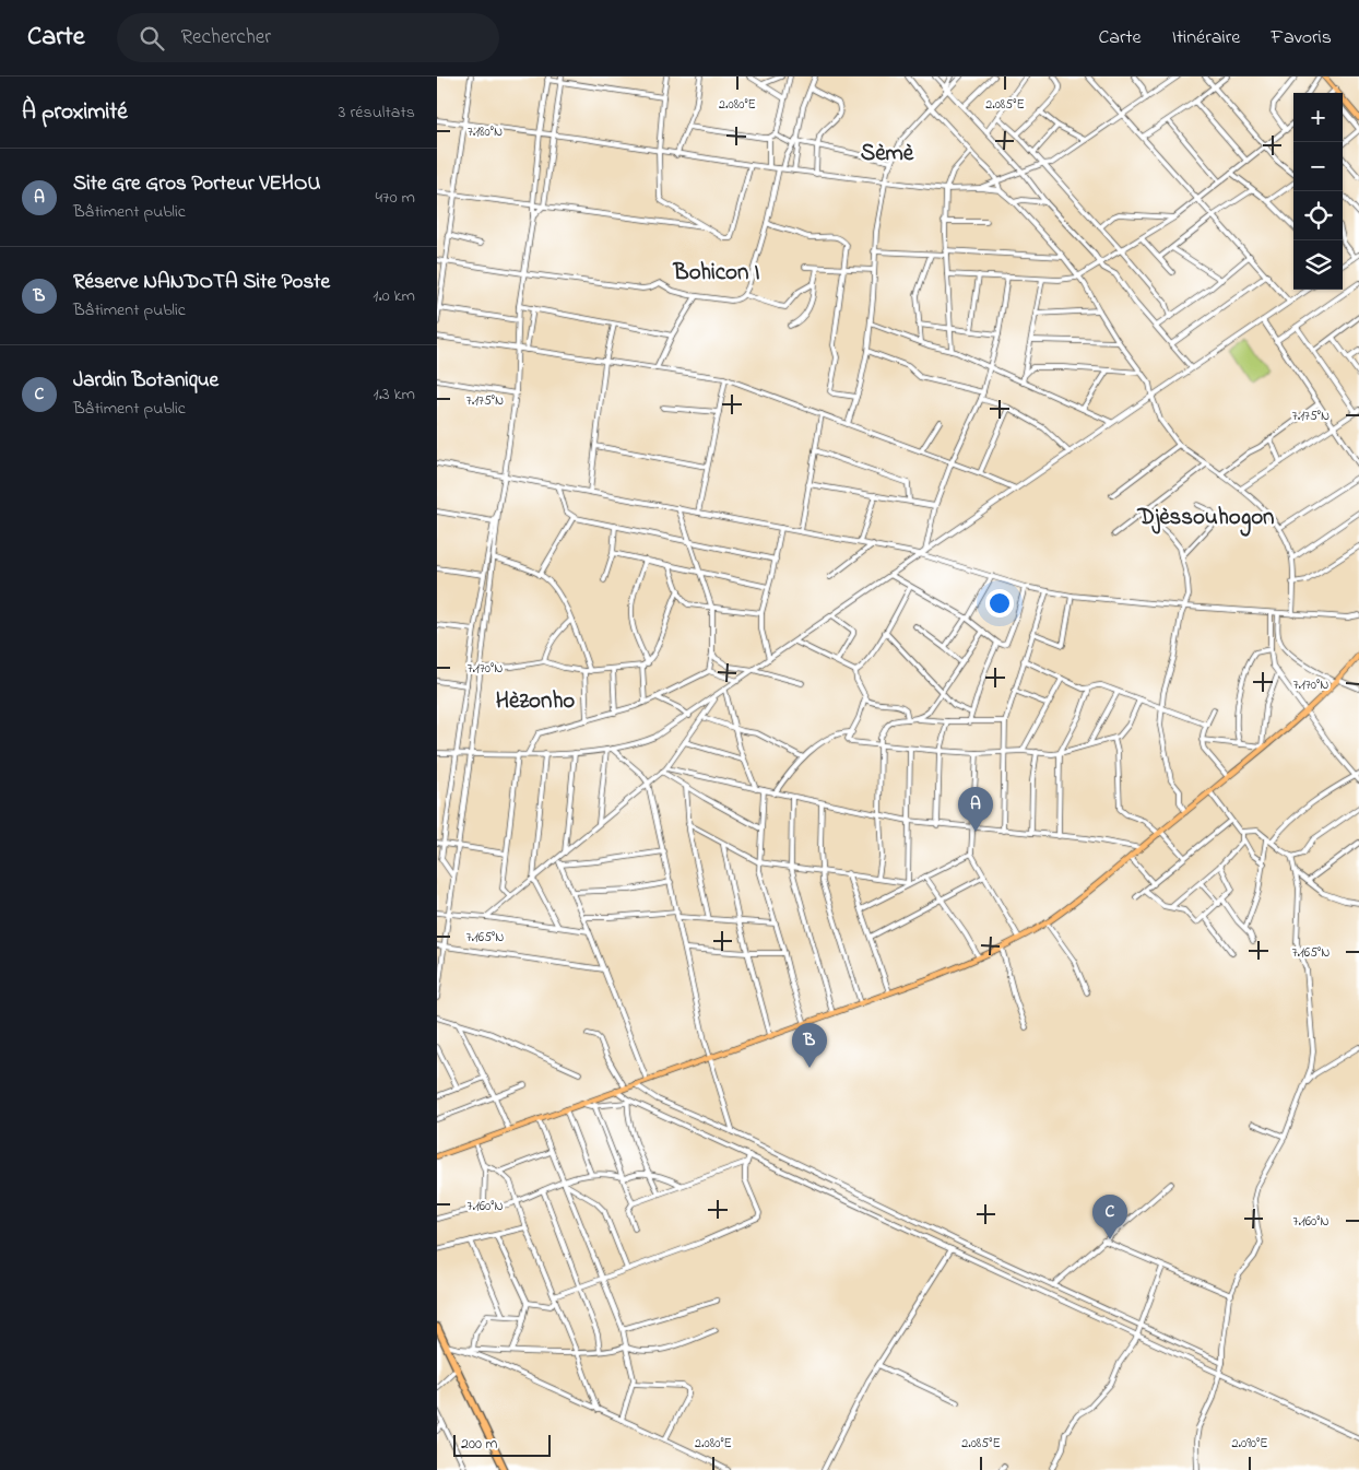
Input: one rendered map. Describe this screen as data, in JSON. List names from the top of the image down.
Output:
{
  "districts": [
    "Sèmè",
    "Bohicon I",
    "Djèssouhogon",
    "Hèzonho"
  ],
  "scale_bar": "200 m",
  "page": {
    "header": "Carte",
    "search": "Rechercher",
    "nav": ["Carte", "Itinéraire", "Favoris"],
    "heading": ["À proximité", "3 résultats"],
    "map_buttons": ["+", "−"],
    "list": [
      {
        "mark": "A",
        "name": "Site Gre Gros Porteur VEHOU",
        "note": "Bâtiment public",
        "value": "470 m"
      },
      {
        "mark": "B",
        "name": "Réserve NANDOTA Site Poste",
        "note": "Bâtiment public",
        "value": "1.0 km"
      },
      {
        "mark": "C",
        "name": "Jardin Botanique",
        "note": "Bâtiment public",
        "value": "1.3 km"
      }
    ],
    "pins": ["A", "B", "C"],
    "scale": "200 m"
  },
  "coordinates": [
    "2.080°E",
    "2.085°E",
    "7.180°N",
    "7.175°N",
    "7.170°N",
    "7.165°N",
    "7.160°N",
    "2.090°E"
  ]
}
